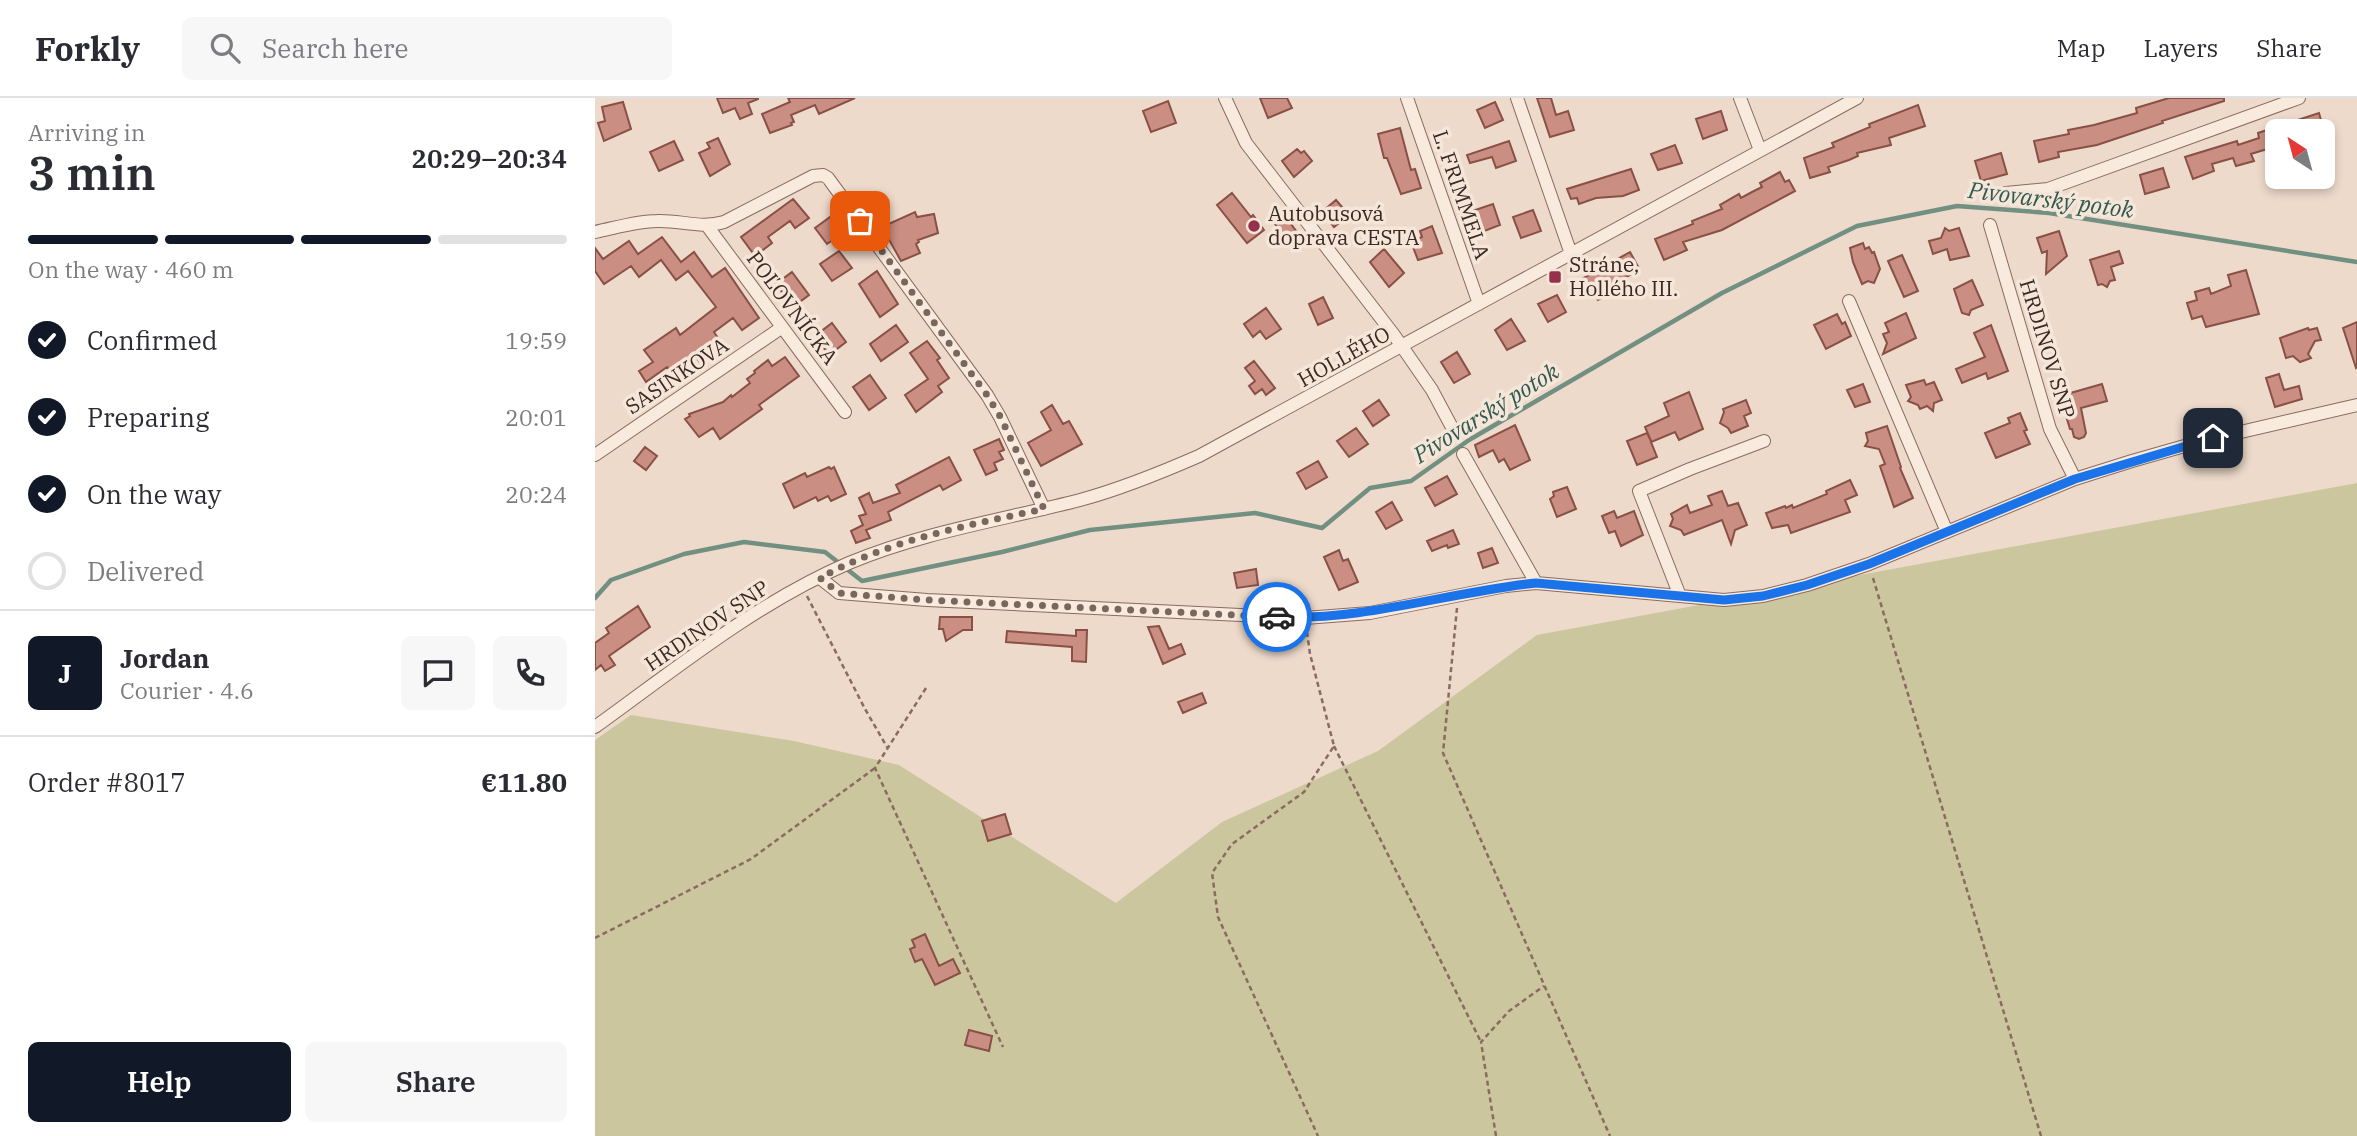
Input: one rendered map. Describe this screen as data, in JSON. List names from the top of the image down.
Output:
{
  "streets": {
    "street": [
      "L. FRIMMELA",
      "POĽOVNÍCKA",
      "HRDINOV SNP",
      "HOLLÉHO",
      "SASINKOVA"
    ]
  },
  "crossings": [
    ["L. FRIMMELA", "HOLLÉHO"],
    ["POĽOVNÍCKA", "SASINKOVA"],
    ["HRDINOV SNP", "HOLLÉHO"]
  ],
  "water": ["Pivovarský potok"],
  "places": {
    "other": ["Autobusová doprava CESTA"],
    "transit": ["Stráne, Hollého III."]
  },
  "north": "top left",
  "page": {
    "header": "Forkly",
    "search": "Search here",
    "nav": ["Map", "Layers", "Share"],
    "heading": ["3 min", "Arriving in", "20:29–20:34"],
    "panel": [
      "Jordan",
      "Courier · 4.6",
      "Order #8017",
      "€11.80"
    ],
    "bar": "On the way · 460 m",
    "list": [
      ["Confirmed", "19:59"],
      ["Preparing", "20:01"],
      ["On the way", "20:24"],
      "Delivered"
    ],
    "round": "J",
    "buttons": ["Help", "Share"]
  }
}
